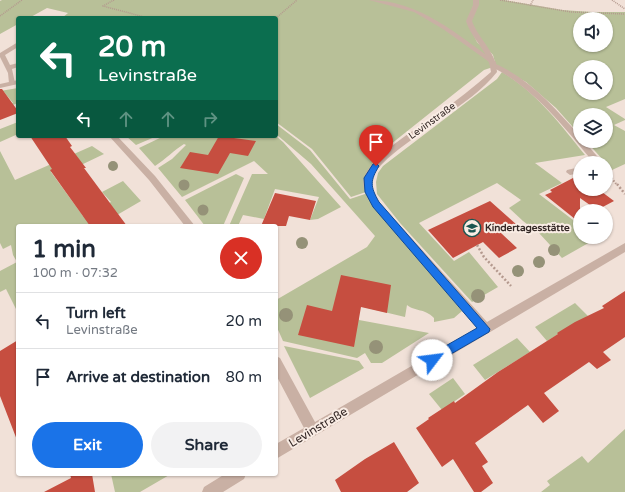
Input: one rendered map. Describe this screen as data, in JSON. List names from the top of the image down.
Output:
{
  "streets": {
    "street": ["Levinstraße"]
  },
  "places": {
    "school or university": ["Kindertagesstätte"]
  },
  "page": {
    "map_buttons": ["+", "−"],
    "turn": ["20 m", "Levinstraße"],
    "heading": ["1 min", "100 m · 07:32"],
    "list": [
      {
        "name": "Turn left",
        "note": "Levinstraße",
        "value": "20 m"
      },
      {
        "name": "Arrive at destination",
        "value": "80 m"
      }
    ],
    "buttons": ["Exit", "Share"]
  }
}
